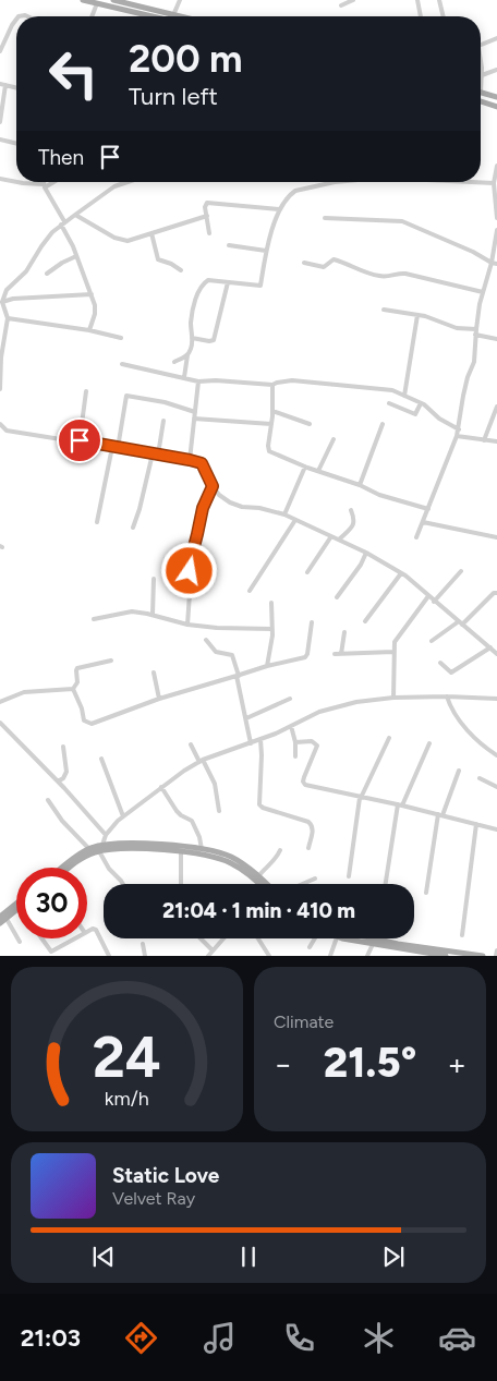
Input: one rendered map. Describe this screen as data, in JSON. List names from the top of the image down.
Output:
{
  "page": {
    "turn": ["200 m", "Turn left"],
    "then": "Then",
    "limit": "30",
    "trip": "21:04 · 1 min · 410 m",
    "tile": "Climate",
    "heat": ["−", "21.5°", "+"],
    "song": ["Static Love", "Velvet Ray"],
    "tabs": "21:03",
    "gauge": ["24", "km/h"]
  }
}
